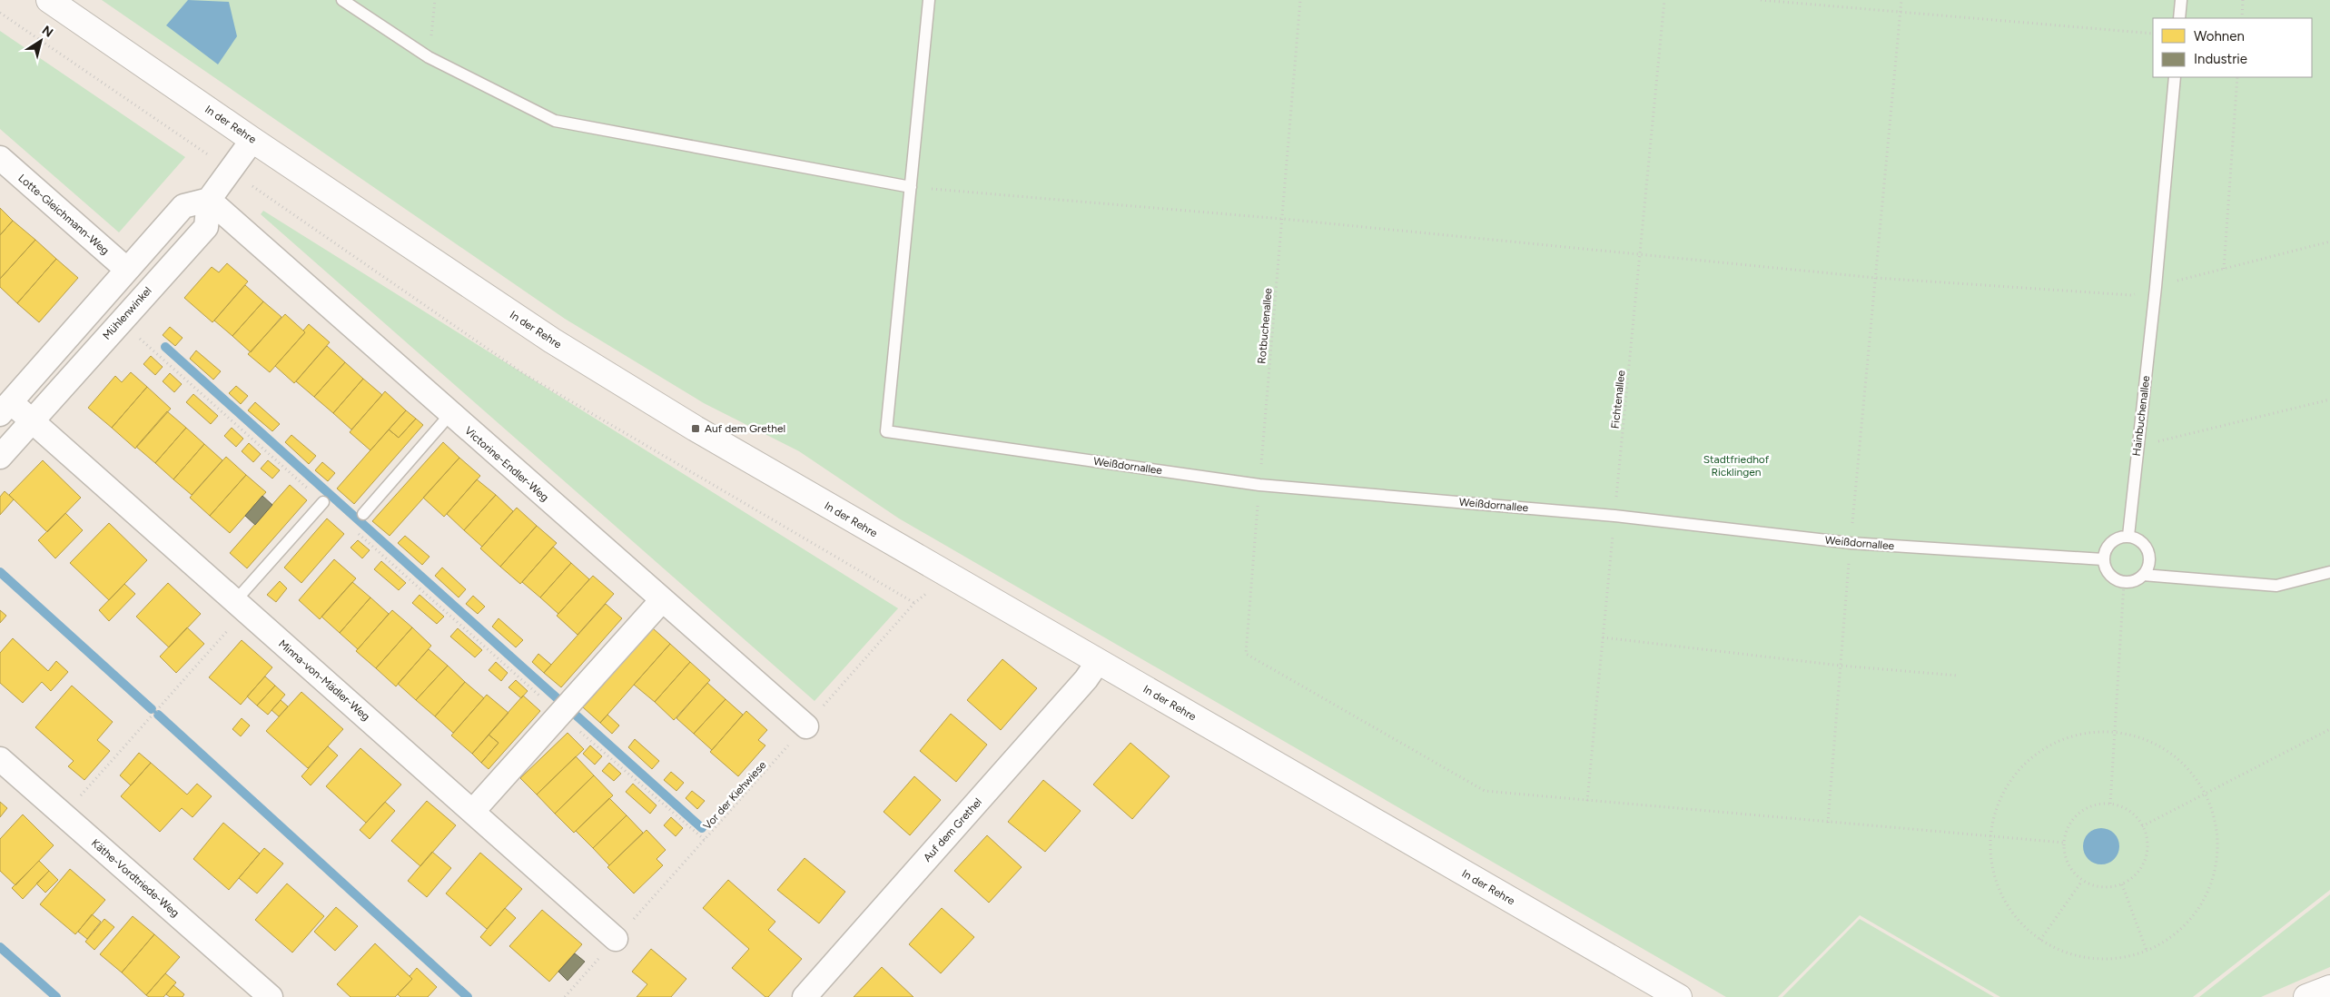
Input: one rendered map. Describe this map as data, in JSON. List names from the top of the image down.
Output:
{
  "streets": {
    "street": [
      "In der Rehre",
      "Lotte-Gleichmann-Weg",
      "Mühlenwinkel",
      "Victorine-Endler-Weg",
      "Minna-von-Mädler-Weg",
      "Auf dem Grethel",
      "Käthe-Vordtriede-Weg"
    ],
    "lane": ["Hainbuchenallee", "Weißdornallee"],
    "path": ["Rotbuchenallee", "Fichtenallee", "Vor der Kiehwiese"]
  },
  "crossings": [
    ["In der Rehre", "Auf dem Grethel"],
    ["Mühlenwinkel", "Victorine-Endler-Weg"],
    ["Mühlenwinkel", "Minna-von-Mädler-Weg"],
    ["Rotbuchenallee", "Fichtenallee"],
    ["Rotbuchenallee", "Weißdornallee"],
    ["Fichtenallee", "Weißdornallee"],
    ["Hainbuchenallee", "Weißdornallee"],
    ["Victorine-Endler-Weg", "Vor der Kiehwiese"],
    ["Minna-von-Mädler-Weg", "Vor der Kiehwiese"]
  ],
  "parks": ["Stadtfriedhof Ricklingen"],
  "places": {
    "transit": ["Auf dem Grethel"]
  },
  "legend": ["Wohnen", "Industrie"],
  "north": "top right"
}
